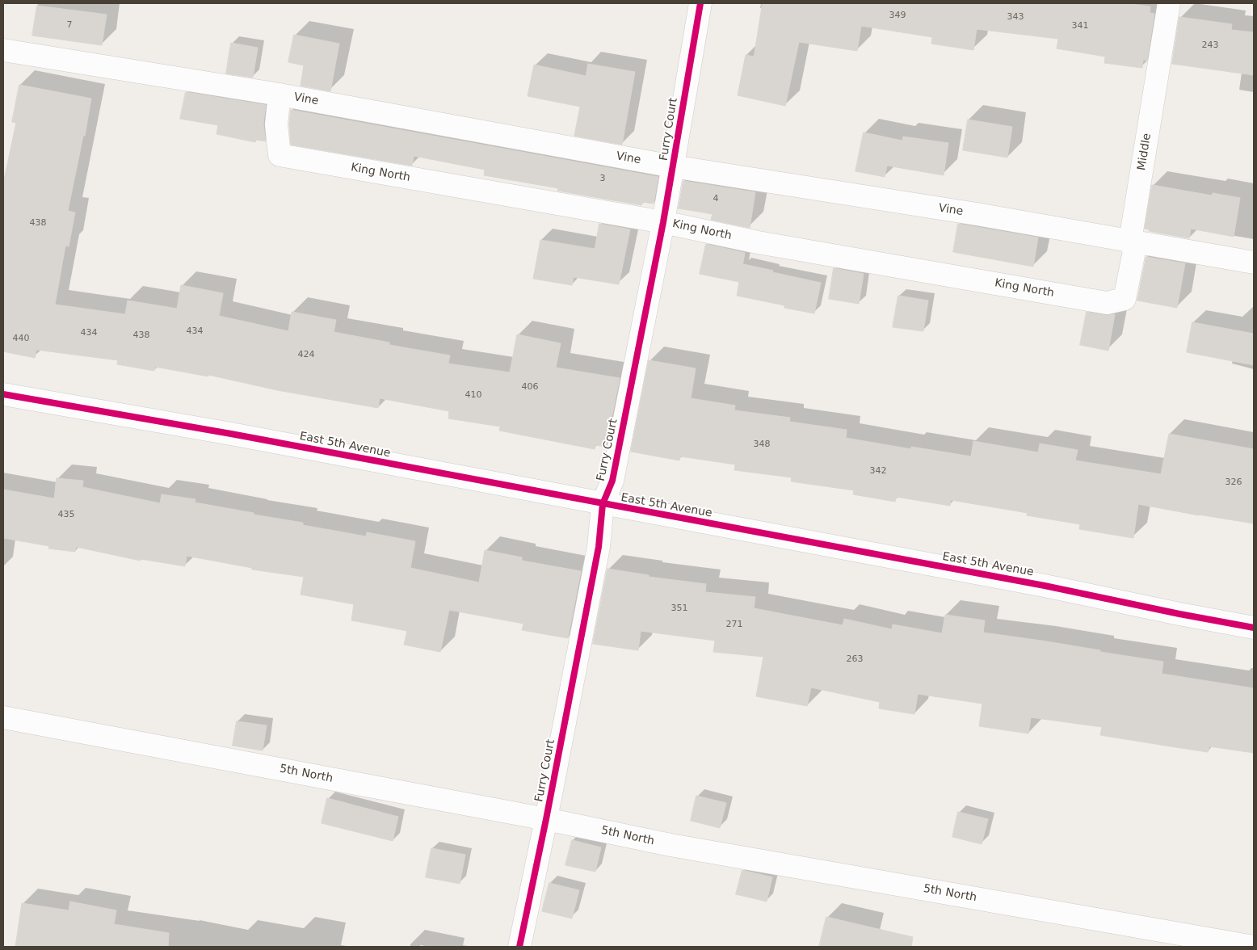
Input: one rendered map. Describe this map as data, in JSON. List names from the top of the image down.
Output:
{
  "streets": {
    "street": [
      "Vine",
      "Furry Court",
      "Middle",
      "King North",
      "East 5th Avenue",
      "5th North"
    ]
  },
  "crossings": [
    ["Vine", "Furry Court"],
    ["Vine", "Middle"],
    ["Vine", "King North"],
    ["Furry Court", "King North"],
    ["Furry Court", "East 5th Avenue"],
    ["Furry Court", "5th North"],
    ["Middle", "King North"]
  ],
  "house_numbers": [
    "349",
    "343",
    "7",
    "341",
    "243",
    "3",
    "4",
    "438",
    "434",
    "434",
    "438",
    "440",
    "424",
    "406",
    "410",
    "348",
    "342",
    "326",
    "435",
    "351",
    "271",
    "263"
  ]
}
